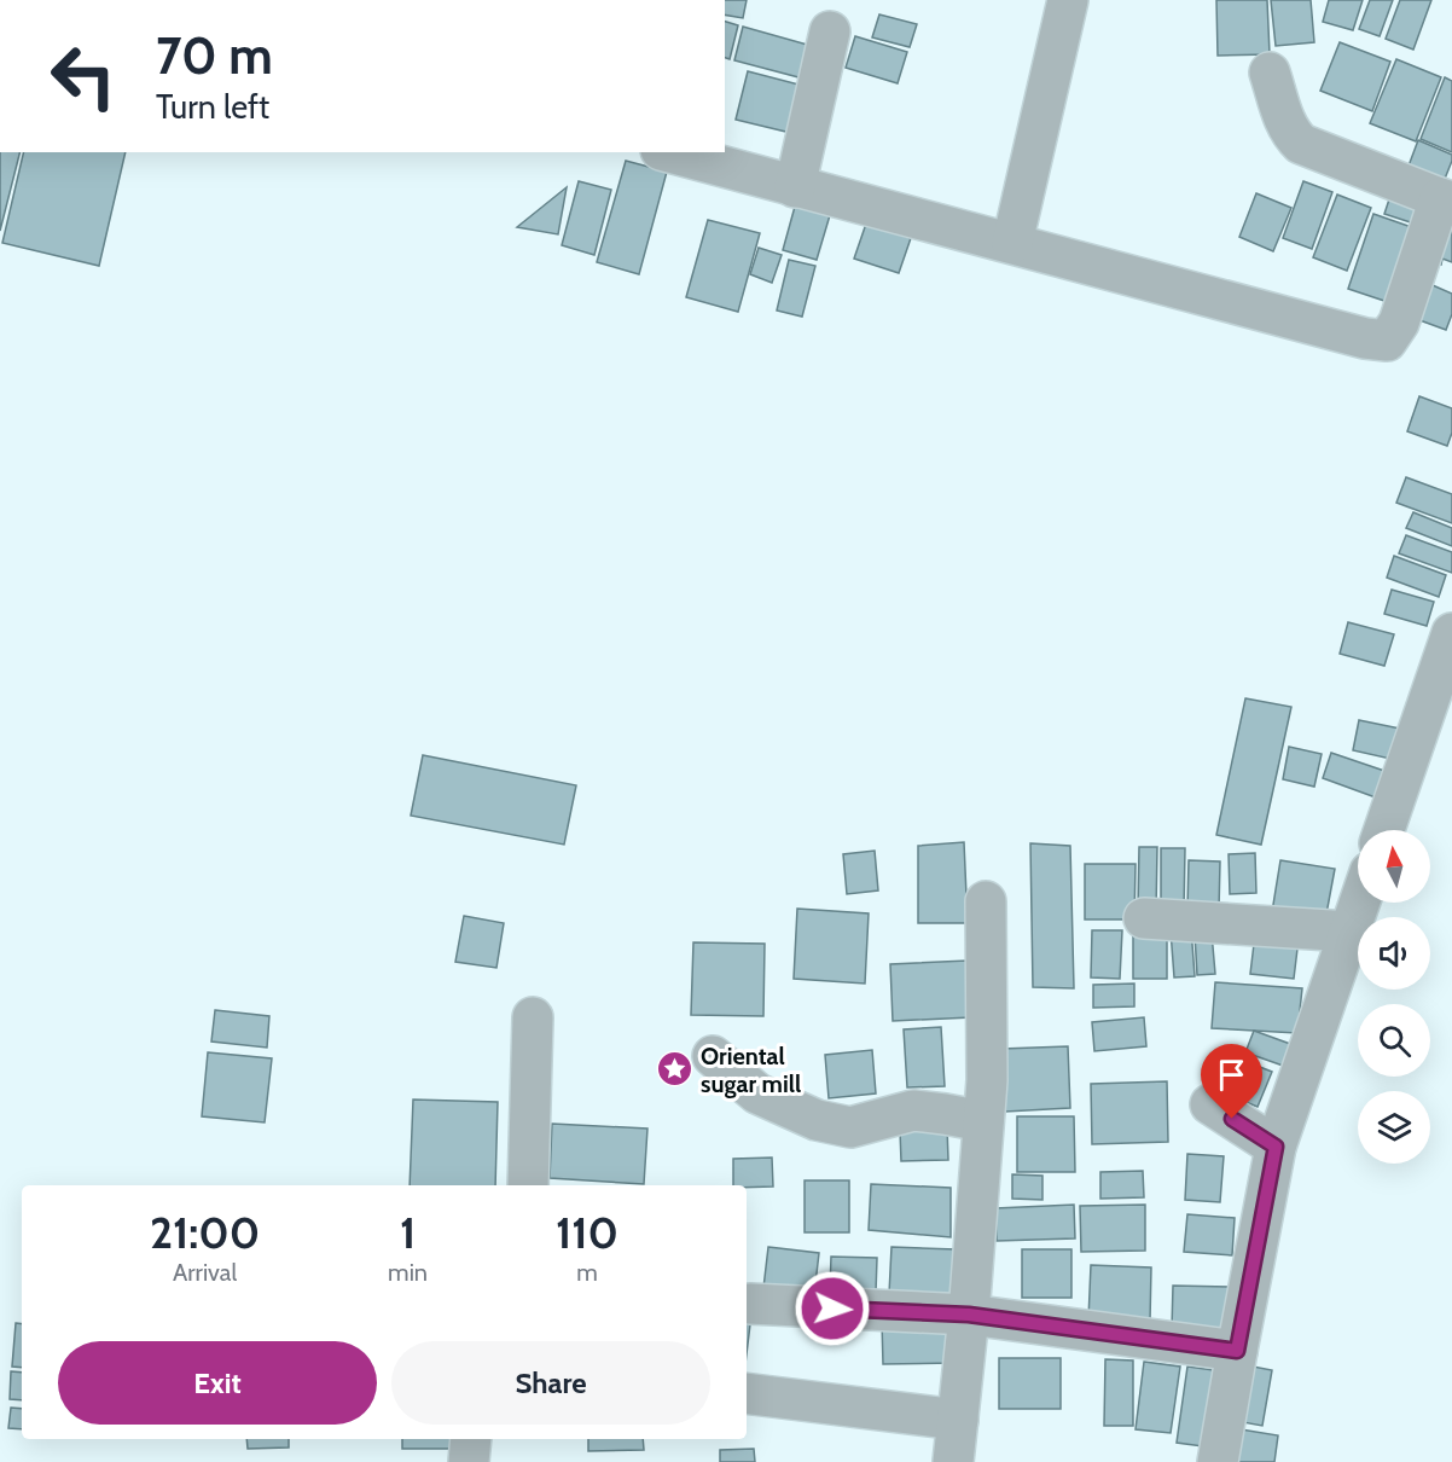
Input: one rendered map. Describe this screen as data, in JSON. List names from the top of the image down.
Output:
{
  "places": {
    "place": ["Oriental sugar mill"]
  },
  "north": "top",
  "page": {
    "turn": ["70 m", "Turn left"],
    "eta": [
      "21:00",
      "Arrival",
      "1",
      "min",
      "110",
      "m"
    ],
    "buttons": ["Exit", "Share"]
  }
}
